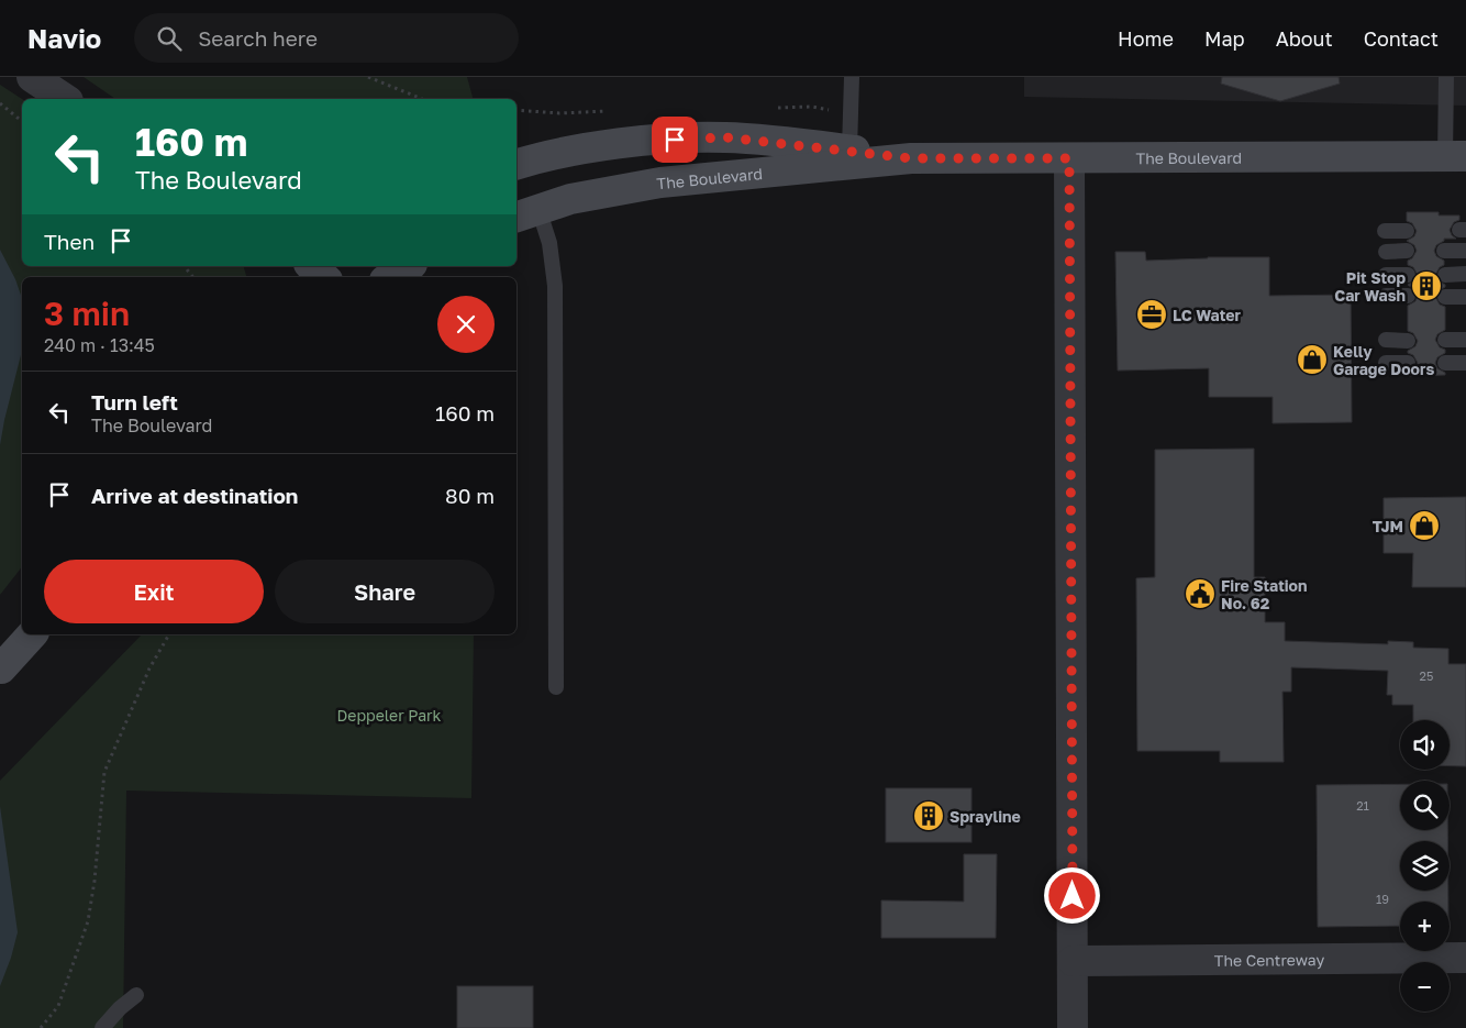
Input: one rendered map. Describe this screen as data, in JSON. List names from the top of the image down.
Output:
{
  "streets": {
    "main road": ["The Boulevard"],
    "street": ["The Centreway"]
  },
  "parks": ["Deppeler Park"],
  "places": {
    "building": ["Pit Stop Car Wash", "Sprayline"],
    "office": ["LC Water"],
    "shop": ["Kelly Garage Doors", "TJM"],
    "public building": ["Fire Station No. 62"]
  },
  "house_numbers": ["25", "21", "19"],
  "page": {
    "header": "Navio",
    "search": "Search here",
    "nav": [
      "Home",
      "Map",
      "About",
      "Contact"
    ],
    "turn": ["160 m", "The Boulevard"],
    "then": "Then",
    "heading": ["3 min", "240 m · 13:45"],
    "list": [
      {
        "name": "Turn left",
        "note": "The Boulevard",
        "value": "160 m"
      },
      {
        "name": "Arrive at destination",
        "value": "80 m"
      }
    ],
    "buttons": ["Exit", "Share"],
    "map_buttons": ["+", "−"]
  }
}
